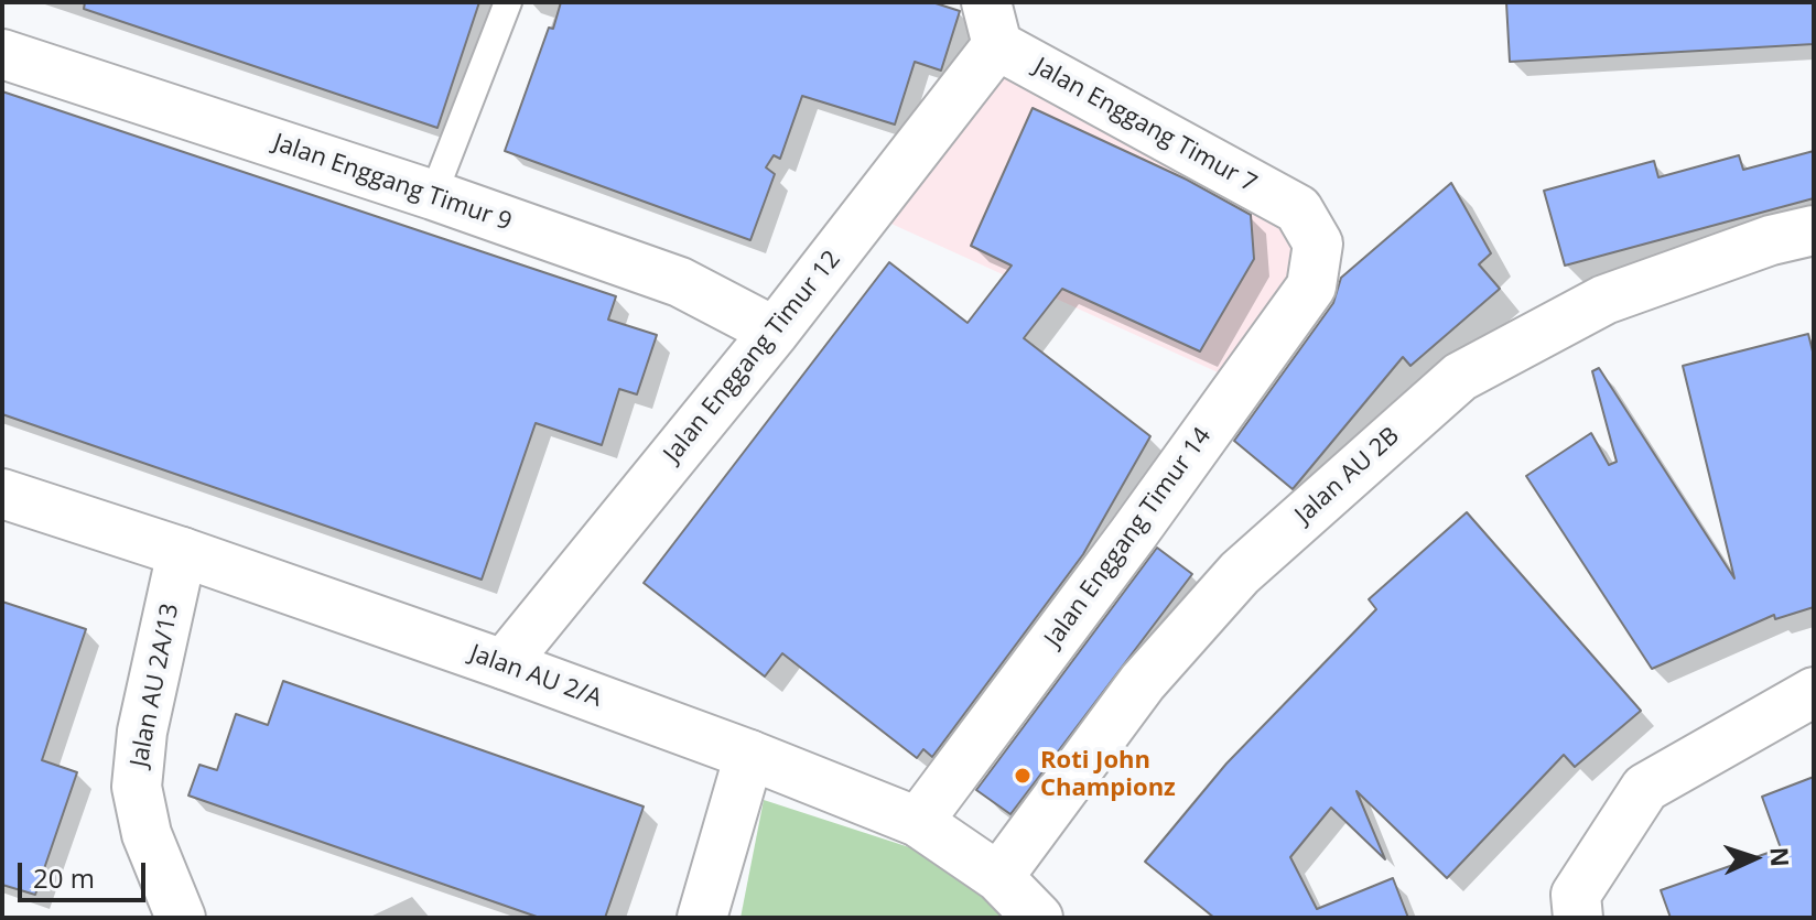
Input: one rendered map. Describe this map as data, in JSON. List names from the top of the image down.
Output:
{
  "streets": {
    "street": [
      "Jalan Enggang Timur 7",
      "Jalan Enggang Timur 9",
      "Jalan Enggang Timur 12",
      "Jalan AU 2B",
      "Jalan Enggang Timur 14",
      "Jalan AU 2/A",
      "Jalan AU 2A/13"
    ]
  },
  "crossings": [
    ["Jalan Enggang Timur 7", "Jalan Enggang Timur 12"],
    ["Jalan Enggang Timur 7", "Jalan Enggang Timur 14"],
    ["Jalan Enggang Timur 9", "Jalan Enggang Timur 12"],
    ["Jalan Enggang Timur 12", "Jalan AU 2/A"],
    ["Jalan AU 2B", "Jalan AU 2/A"],
    ["Jalan Enggang Timur 14", "Jalan AU 2/A"],
    ["Jalan AU 2/A", "Jalan AU 2A/13"]
  ],
  "places": ["Roti John Championz"],
  "scale_bar": "20 m",
  "north": "right"
}
